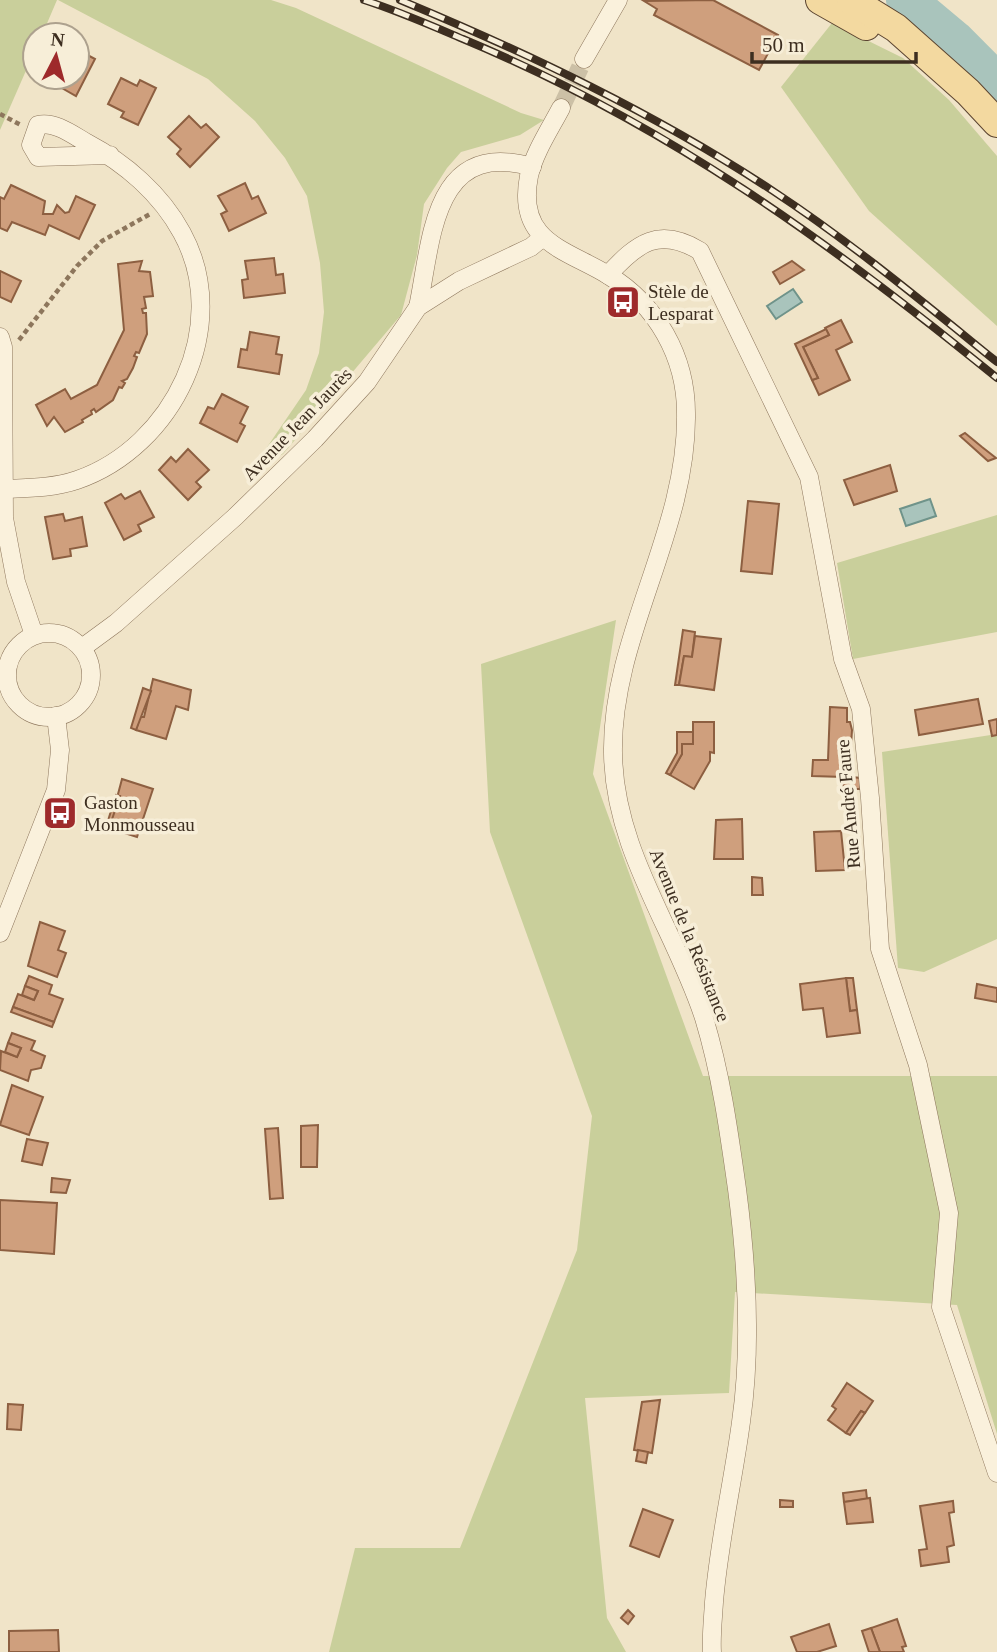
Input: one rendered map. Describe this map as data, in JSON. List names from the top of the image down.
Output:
{
  "streets": {
    "street": ["Avenue Jean Jaurès", "Rue André Faure", "Avenue de la Résistance"]
  },
  "crossings": [
    ["Avenue Jean Jaurès", "Avenue de la Résistance"],
    ["Rue André Faure", "Avenue de la Résistance"]
  ],
  "places": {
    "bus stop": ["Stèle de Lesparat", "Gaston Monmousseau"]
  },
  "scale_bar": "50 m",
  "north": "top"
}
